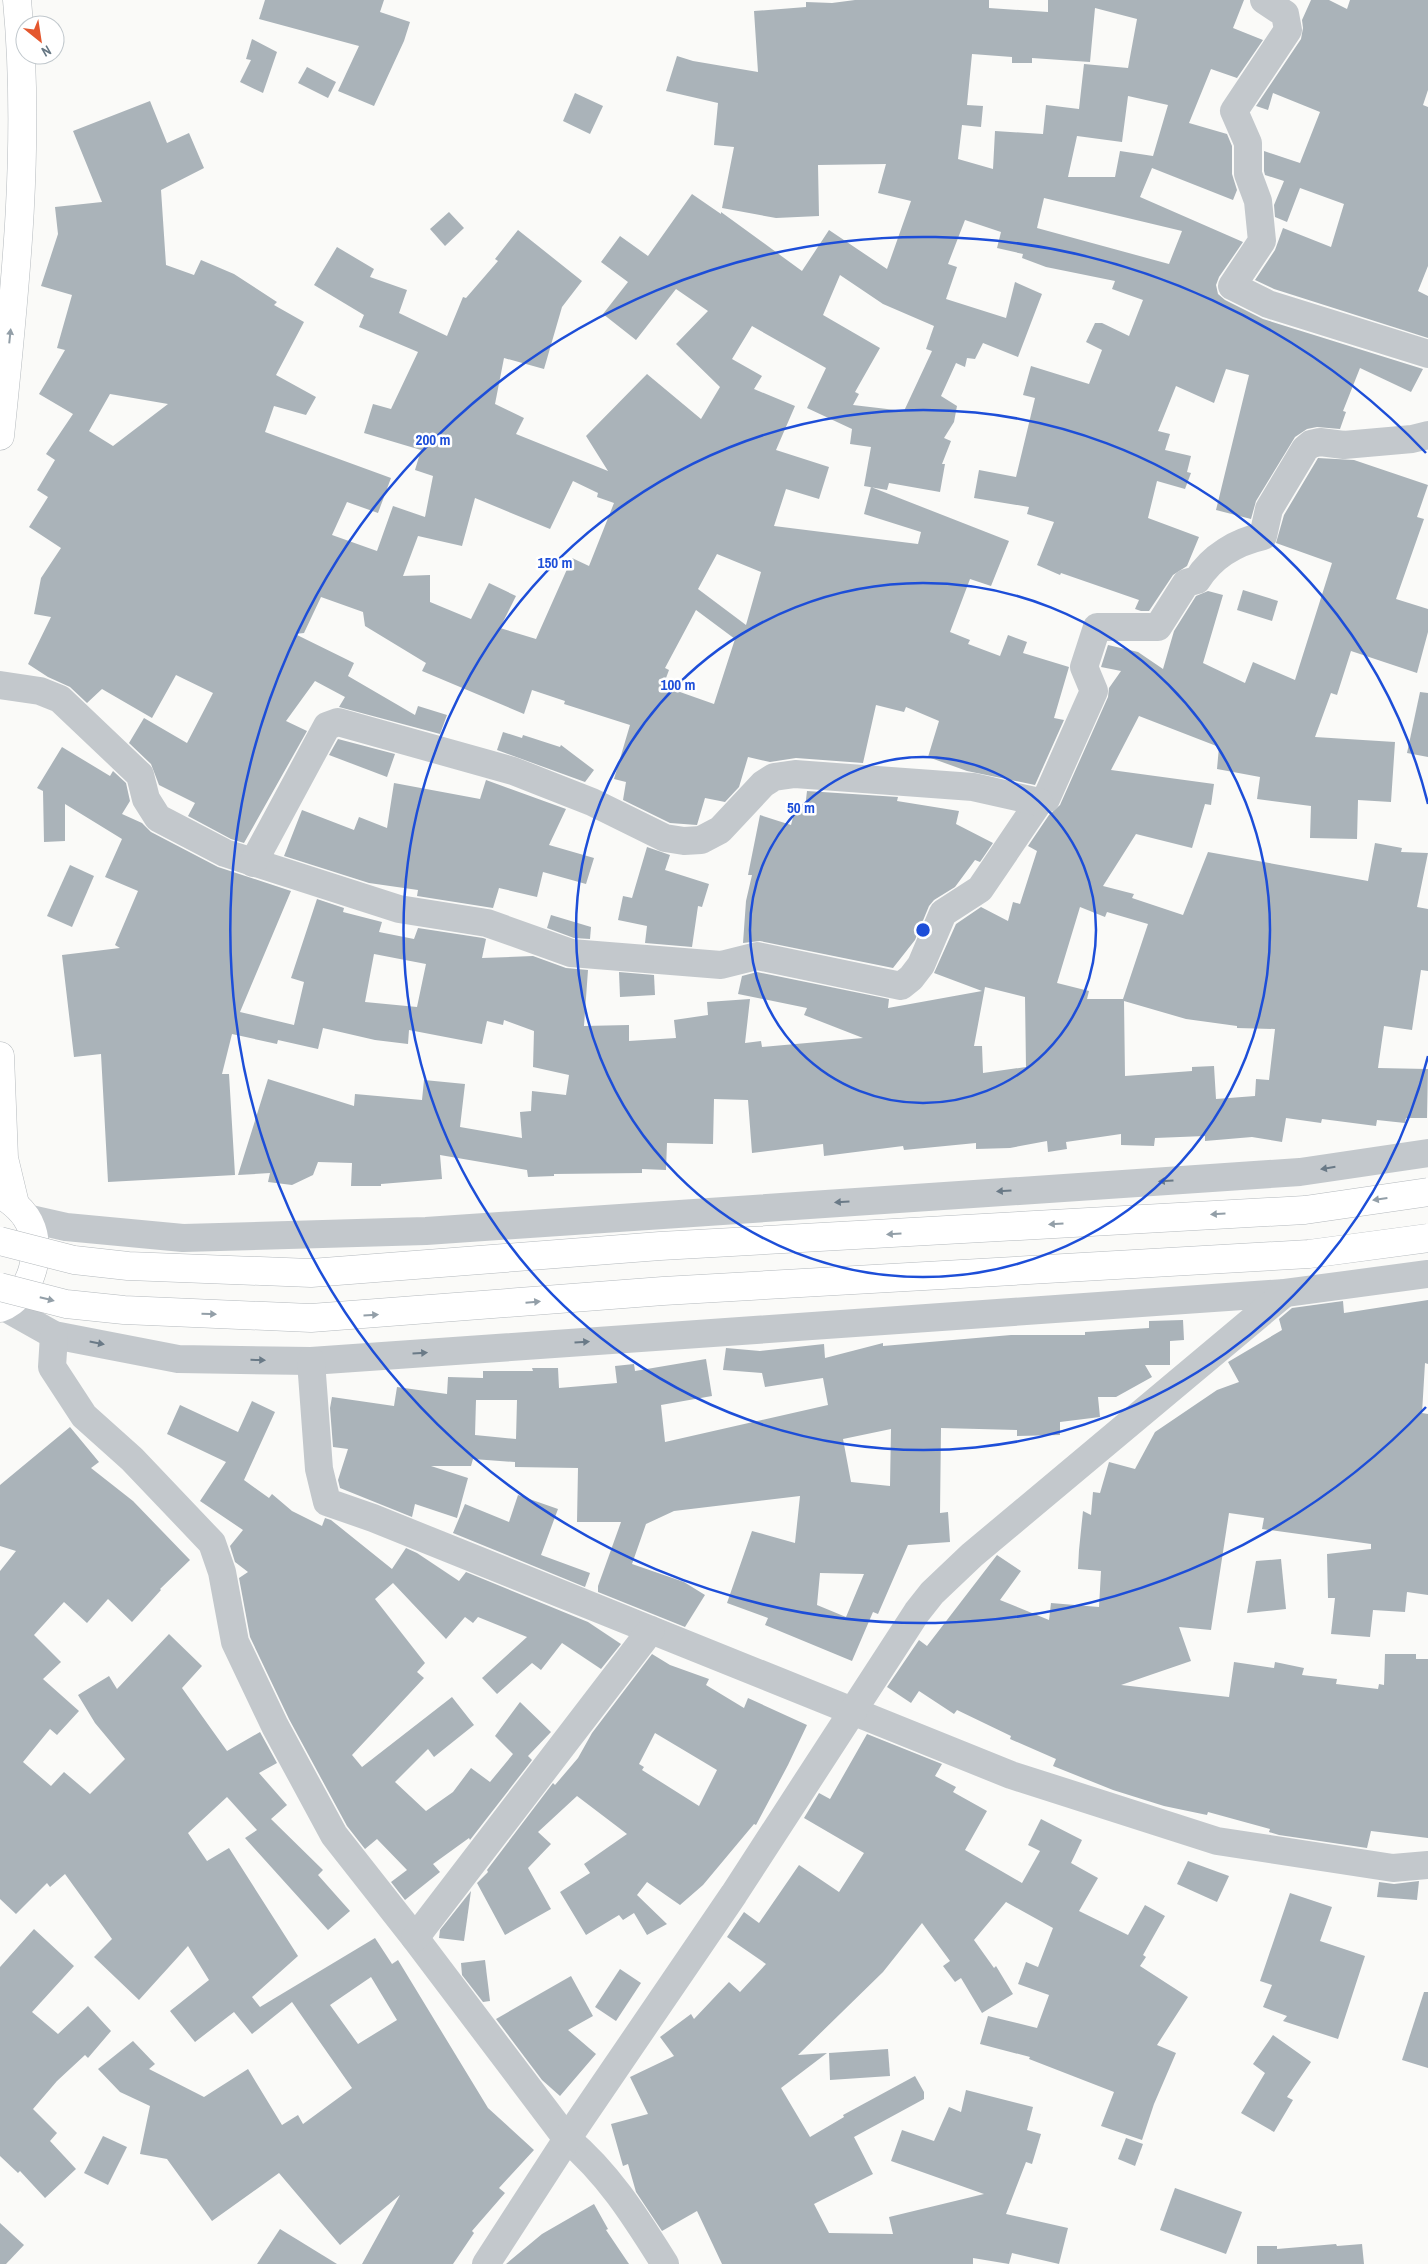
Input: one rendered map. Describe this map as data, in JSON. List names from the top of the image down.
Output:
{
  "north": "bottom right",
  "rings": [
    "200 m",
    "150 m",
    "100 m",
    "50 m"
  ]
}
